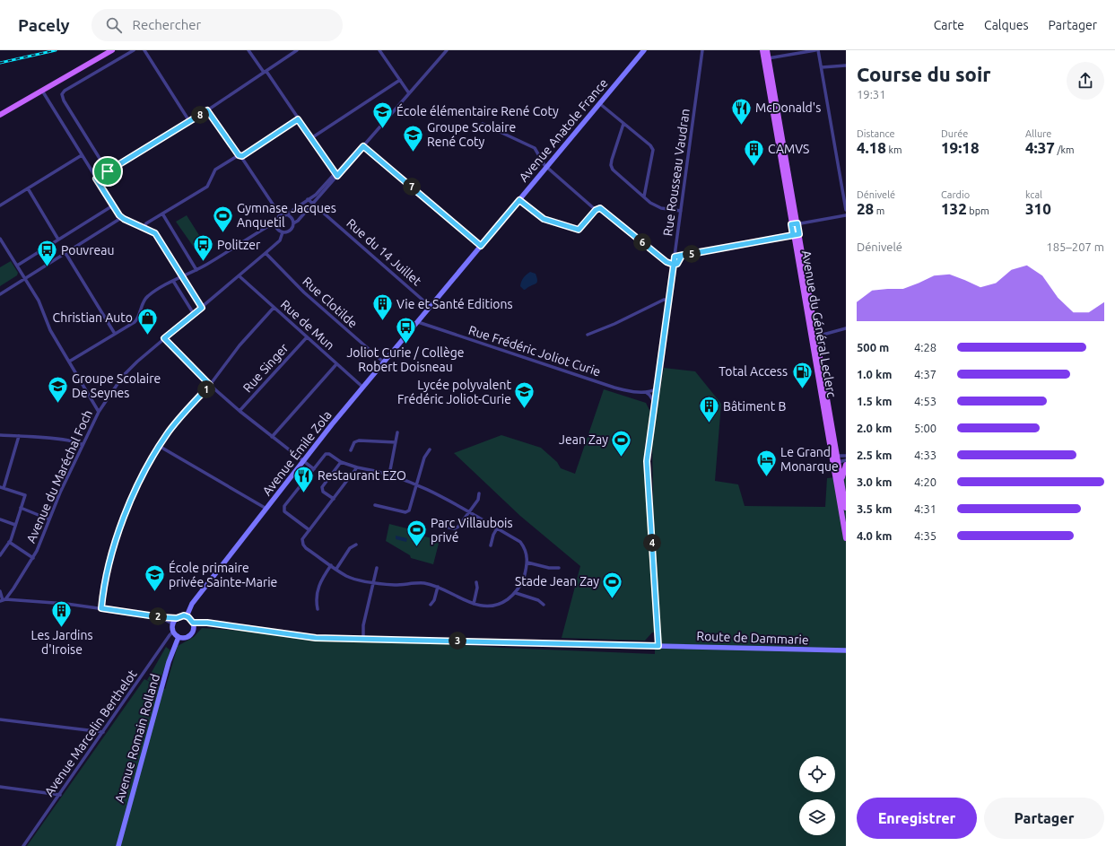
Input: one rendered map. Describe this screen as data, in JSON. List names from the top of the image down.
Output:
{
  "streets": {
    "main road": [
      "Avenue Anatole France",
      "Avenue du Général Leclerc",
      "Avenue Émile Zola",
      "Route de Dammarie",
      "Avenue Romain Rolland"
    ],
    "street": [
      "Rue Rousseau Vaudran",
      "Rue du 14 Juillet",
      "Rue Clotilde",
      "Rue de Mun",
      "Rue Frédéric Joliot Curie",
      "Rue Singer",
      "Avenue du Maréchal Foch",
      "Avenue Marcelin Berthelot"
    ]
  },
  "crossings": [
    ["Avenue Anatole France", "Rue du 14 Juillet"],
    ["Avenue Anatole France", "Avenue Émile Zola"],
    ["Rue Rousseau Vaudran", "Rue Frédéric Joliot Curie"],
    ["Rue Rousseau Vaudran", "Route de Dammarie"],
    ["Rue du 14 Juillet", "Avenue Émile Zola"],
    ["Rue Clotilde", "Avenue Émile Zola"],
    ["Rue Clotilde", "Avenue du Maréchal Foch"],
    ["Rue de Mun", "Rue Singer"],
    ["Rue de Mun", "Avenue Émile Zola"],
    ["Rue de Mun", "Avenue du Maréchal Foch"],
    ["Rue Frédéric Joliot Curie", "Avenue Émile Zola"],
    ["Avenue Émile Zola", "Route de Dammarie"],
    ["Avenue Émile Zola", "Avenue Marcelin Berthelot"],
    ["Avenue Émile Zola", "Avenue Romain Rolland"],
    ["Route de Dammarie", "Avenue Marcelin Berthelot"],
    ["Route de Dammarie", "Avenue Romain Rolland"],
    ["Avenue Marcelin Berthelot", "Avenue Romain Rolland"]
  ],
  "places": {
    "restaurant": ["McDonald's", "Restaurant EZO"],
    "school or university": [
      "École élémentaire René Coty",
      "Groupe Scolaire René Coty",
      "Groupe Scolaire De Seynes",
      "Lycée polyvalent Frédéric Joliot-Curie",
      "École primaire privée Sainte-Marie"
    ],
    "building": [
      "CAMVS",
      "Vie et Santé Editions",
      "Bâtiment B",
      "Les Jardins d'Iroise"
    ],
    "sports": [
      "Gymnase Jacques Anquetil",
      "Jean Zay",
      "Parc Villaubois privé",
      "Stade Jean Zay"
    ],
    "bus stop": ["Politzer", "Pouvreau", "Joliot Curie / Collège Robert Doisneau"],
    "shop": ["Christian Auto"],
    "fuel station": ["Total Access"],
    "hotel": ["Le Grand Monarque"]
  },
  "page": {
    "header": "Pacely",
    "search": "Rechercher",
    "nav": ["Carte", "Calques", "Partager"],
    "heading": ["Course du soir", "19:31"],
    "pins": [
      "8",
      "7",
      "6",
      "5",
      "1",
      "4",
      "2",
      "3"
    ],
    "stats": [
      ["Distance", "4.18 km"],
      ["Durée", "19:18"],
      ["Allure", "4:37 /km"],
      ["Dénivelé", "28 m"],
      ["Cardio", "132 bpm"],
      ["kcal", "310"]
    ],
    "chart": ["Dénivelé", "185–207 m"],
    "list": [
      {
        "name": "500 m",
        "note": "4:28"
      },
      {
        "name": "1.0 km",
        "note": "4:37"
      },
      {
        "name": "1.5 km",
        "note": "4:53"
      },
      {
        "name": "2.0 km",
        "note": "5:00"
      },
      {
        "name": "2.5 km",
        "note": "4:33"
      },
      {
        "name": "3.0 km",
        "note": "4:20"
      },
      {
        "name": "3.5 km",
        "note": "4:31"
      },
      {
        "name": "4.0 km",
        "note": "4:35"
      }
    ],
    "buttons": ["Enregistrer", "Partager"]
  }
}
